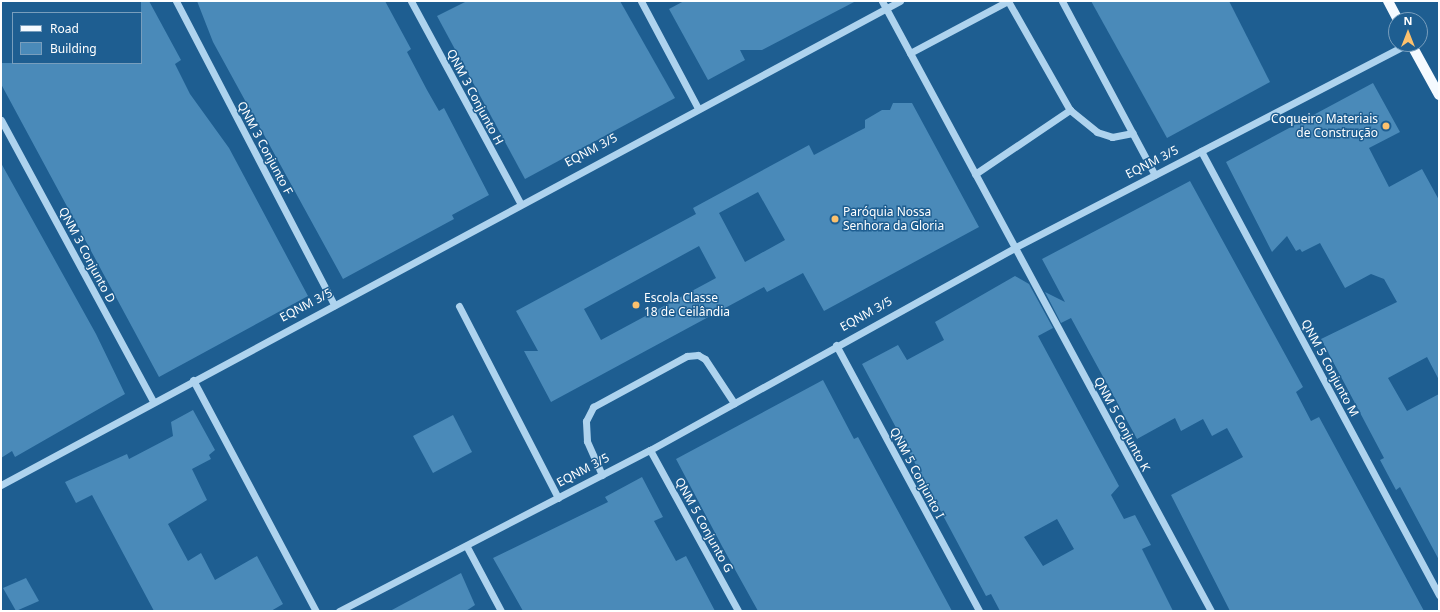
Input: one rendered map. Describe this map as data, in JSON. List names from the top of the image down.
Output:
{
  "streets": {
    "street": [
      "QNM 3 Conjunto H",
      "QNM 3 Conjunto F",
      "EQNM 3/5",
      "QNM 3 Conjunto D",
      "QNM 5 Conjunto M",
      "QNM 5 Conjunto K",
      "QNM 5 Conjunto I",
      "QNM 5 Conjunto G"
    ]
  },
  "crossings": [
    ["QNM 3 Conjunto H", "EQNM 3/5"],
    ["QNM 3 Conjunto F", "EQNM 3/5"],
    ["EQNM 3/5", "QNM 3 Conjunto D"],
    ["EQNM 3/5", "QNM 5 Conjunto M"],
    ["EQNM 3/5", "QNM 5 Conjunto K"],
    ["EQNM 3/5", "QNM 5 Conjunto I"],
    ["EQNM 3/5", "QNM 5 Conjunto G"]
  ],
  "places": ["Coqueiro Materiais de Construção", "Paróquia Nossa Senhora da Gloria", "Escola Classe 18 de Ceilândia"],
  "legend": ["Road", "Building"],
  "north": "top"
}
